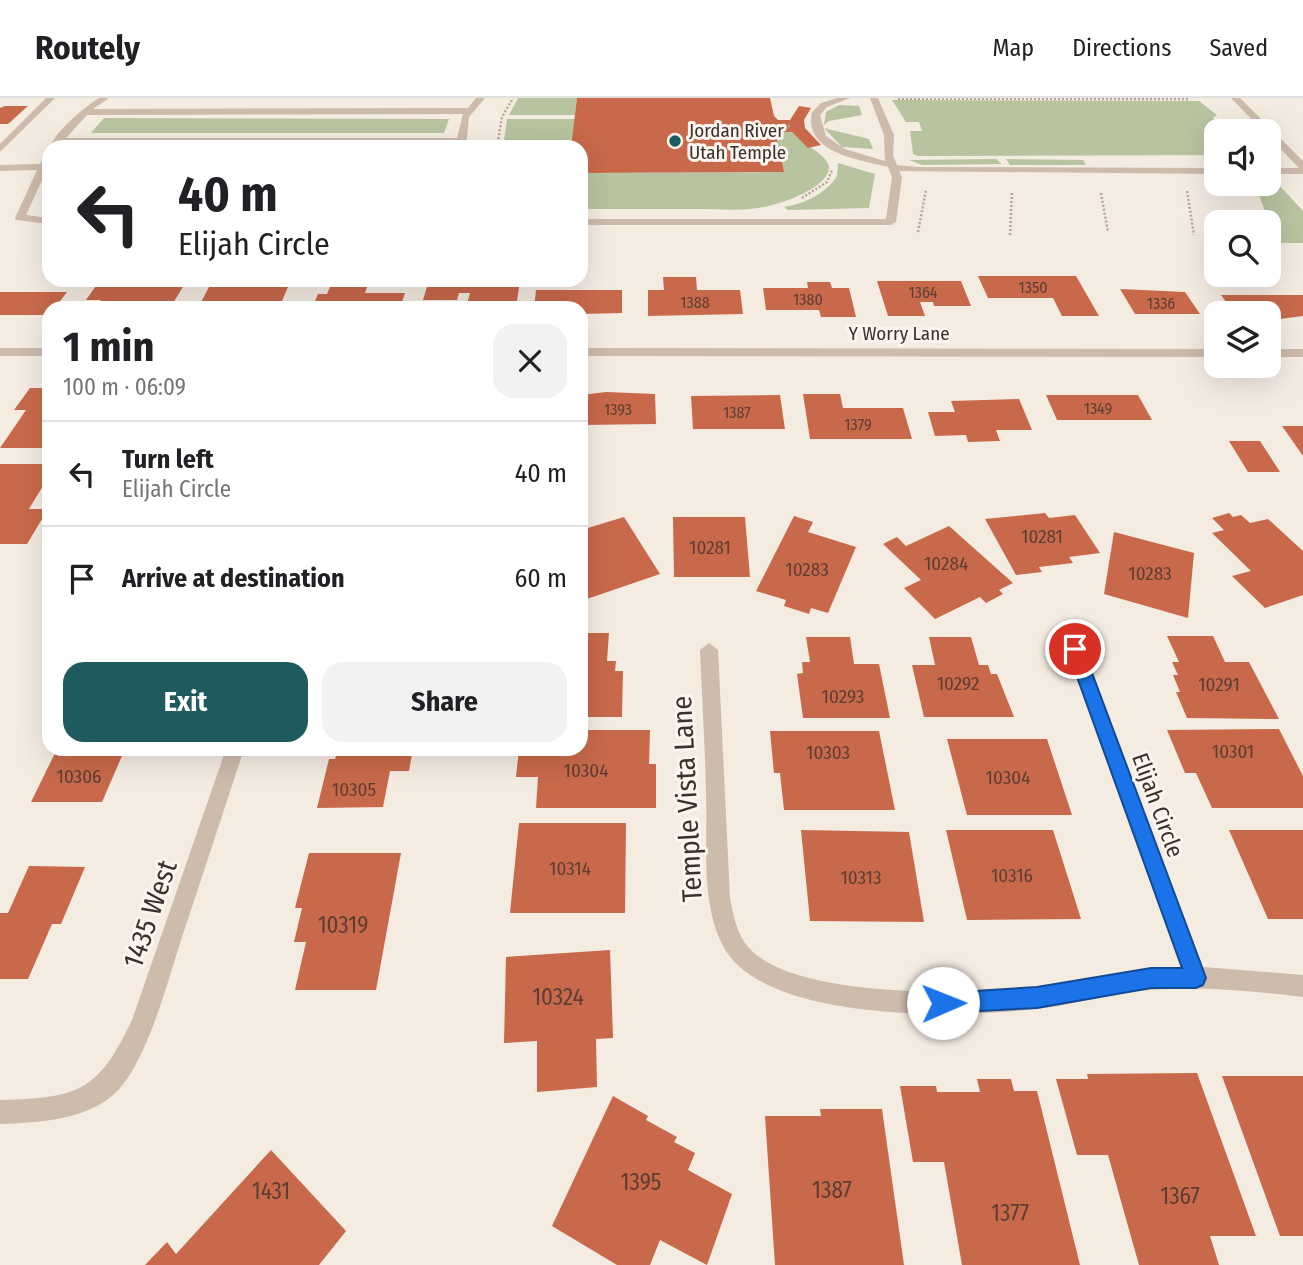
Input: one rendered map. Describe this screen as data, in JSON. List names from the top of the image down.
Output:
{
  "streets": {
    "street": [
      "Y Worry Lane",
      "Temple Vista Lane",
      "Elijah Circle",
      "1435 West"
    ]
  },
  "crossings": [
    ["Temple Vista Lane", "Elijah Circle"]
  ],
  "places": ["Jordan River Utah Temple"],
  "house_numbers": [
    "1350",
    "1364",
    "1380",
    "1388",
    "1336",
    "1349",
    "1393",
    "1387",
    "1379",
    "10281",
    "10281",
    "10284",
    "10283",
    "10283",
    "10292",
    "10291",
    "10293",
    "10301",
    "10303",
    "10304",
    "10306",
    "10304",
    "10305",
    "10314",
    "10316",
    "10313",
    "10319",
    "10324",
    "1395",
    "1387",
    "1431",
    "1367",
    "1377"
  ],
  "page": {
    "header": "Routely",
    "nav": ["Map", "Directions", "Saved"],
    "turn": ["40 m", "Elijah Circle"],
    "heading": ["1 min", "100 m · 06:09"],
    "list": [
      {
        "name": "Turn left",
        "note": "Elijah Circle",
        "value": "40 m"
      },
      {
        "name": "Arrive at destination",
        "value": "60 m"
      }
    ],
    "buttons": ["Exit", "Share"]
  }
}
